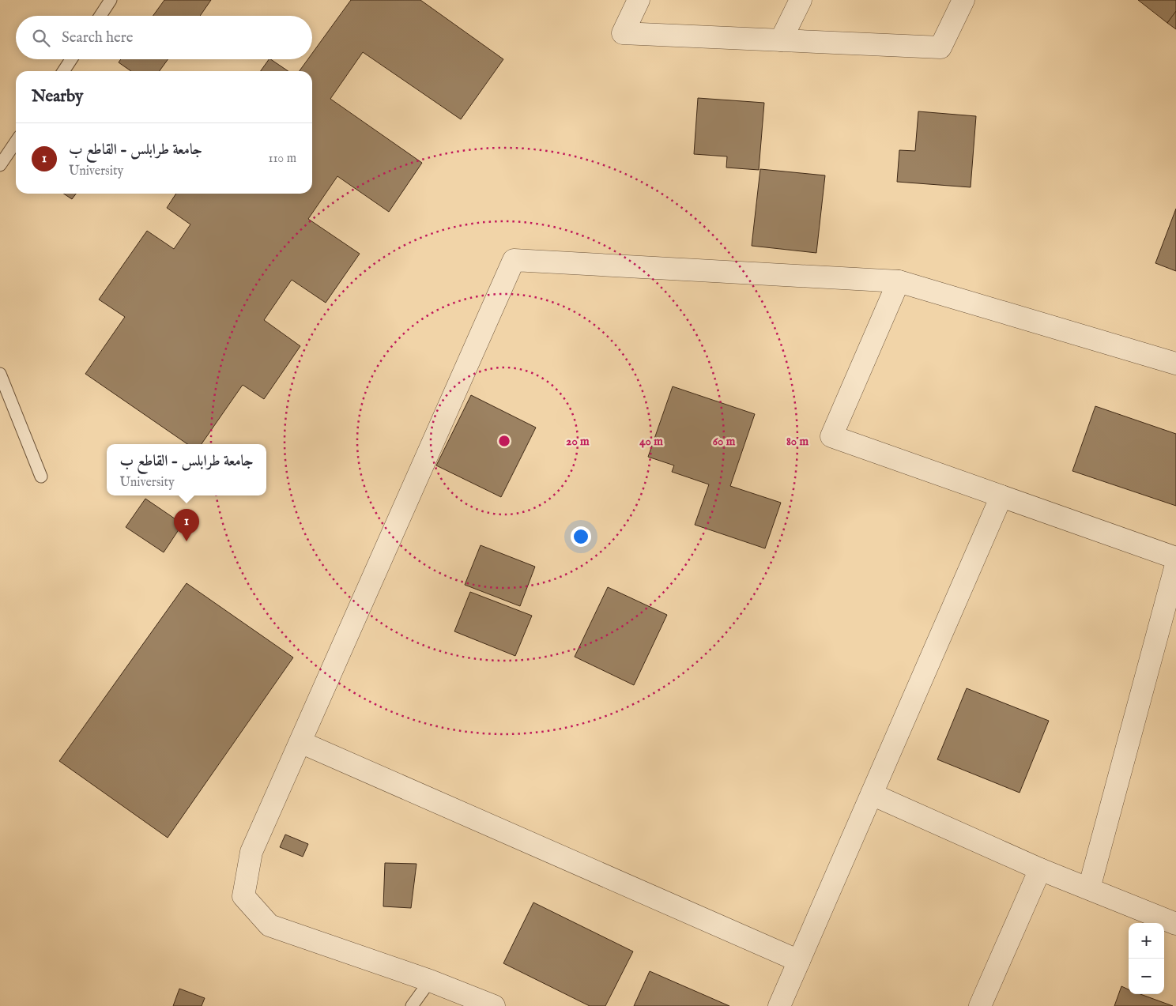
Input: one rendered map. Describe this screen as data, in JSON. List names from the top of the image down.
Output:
{
  "page": {
    "search": "Search here",
    "heading": "Nearby",
    "list": [
      {
        "mark": "1",
        "name": "جامعة طرابلس - القاطع ب",
        "note": "University",
        "value": "110 m"
      }
    ],
    "popup": ["جامعة طرابلس - القاطع ب", "University"],
    "pins": "1",
    "map_buttons": ["+", "−"]
  },
  "rings": [
    "20 m",
    "40 m",
    "60 m",
    "80 m"
  ]
}
